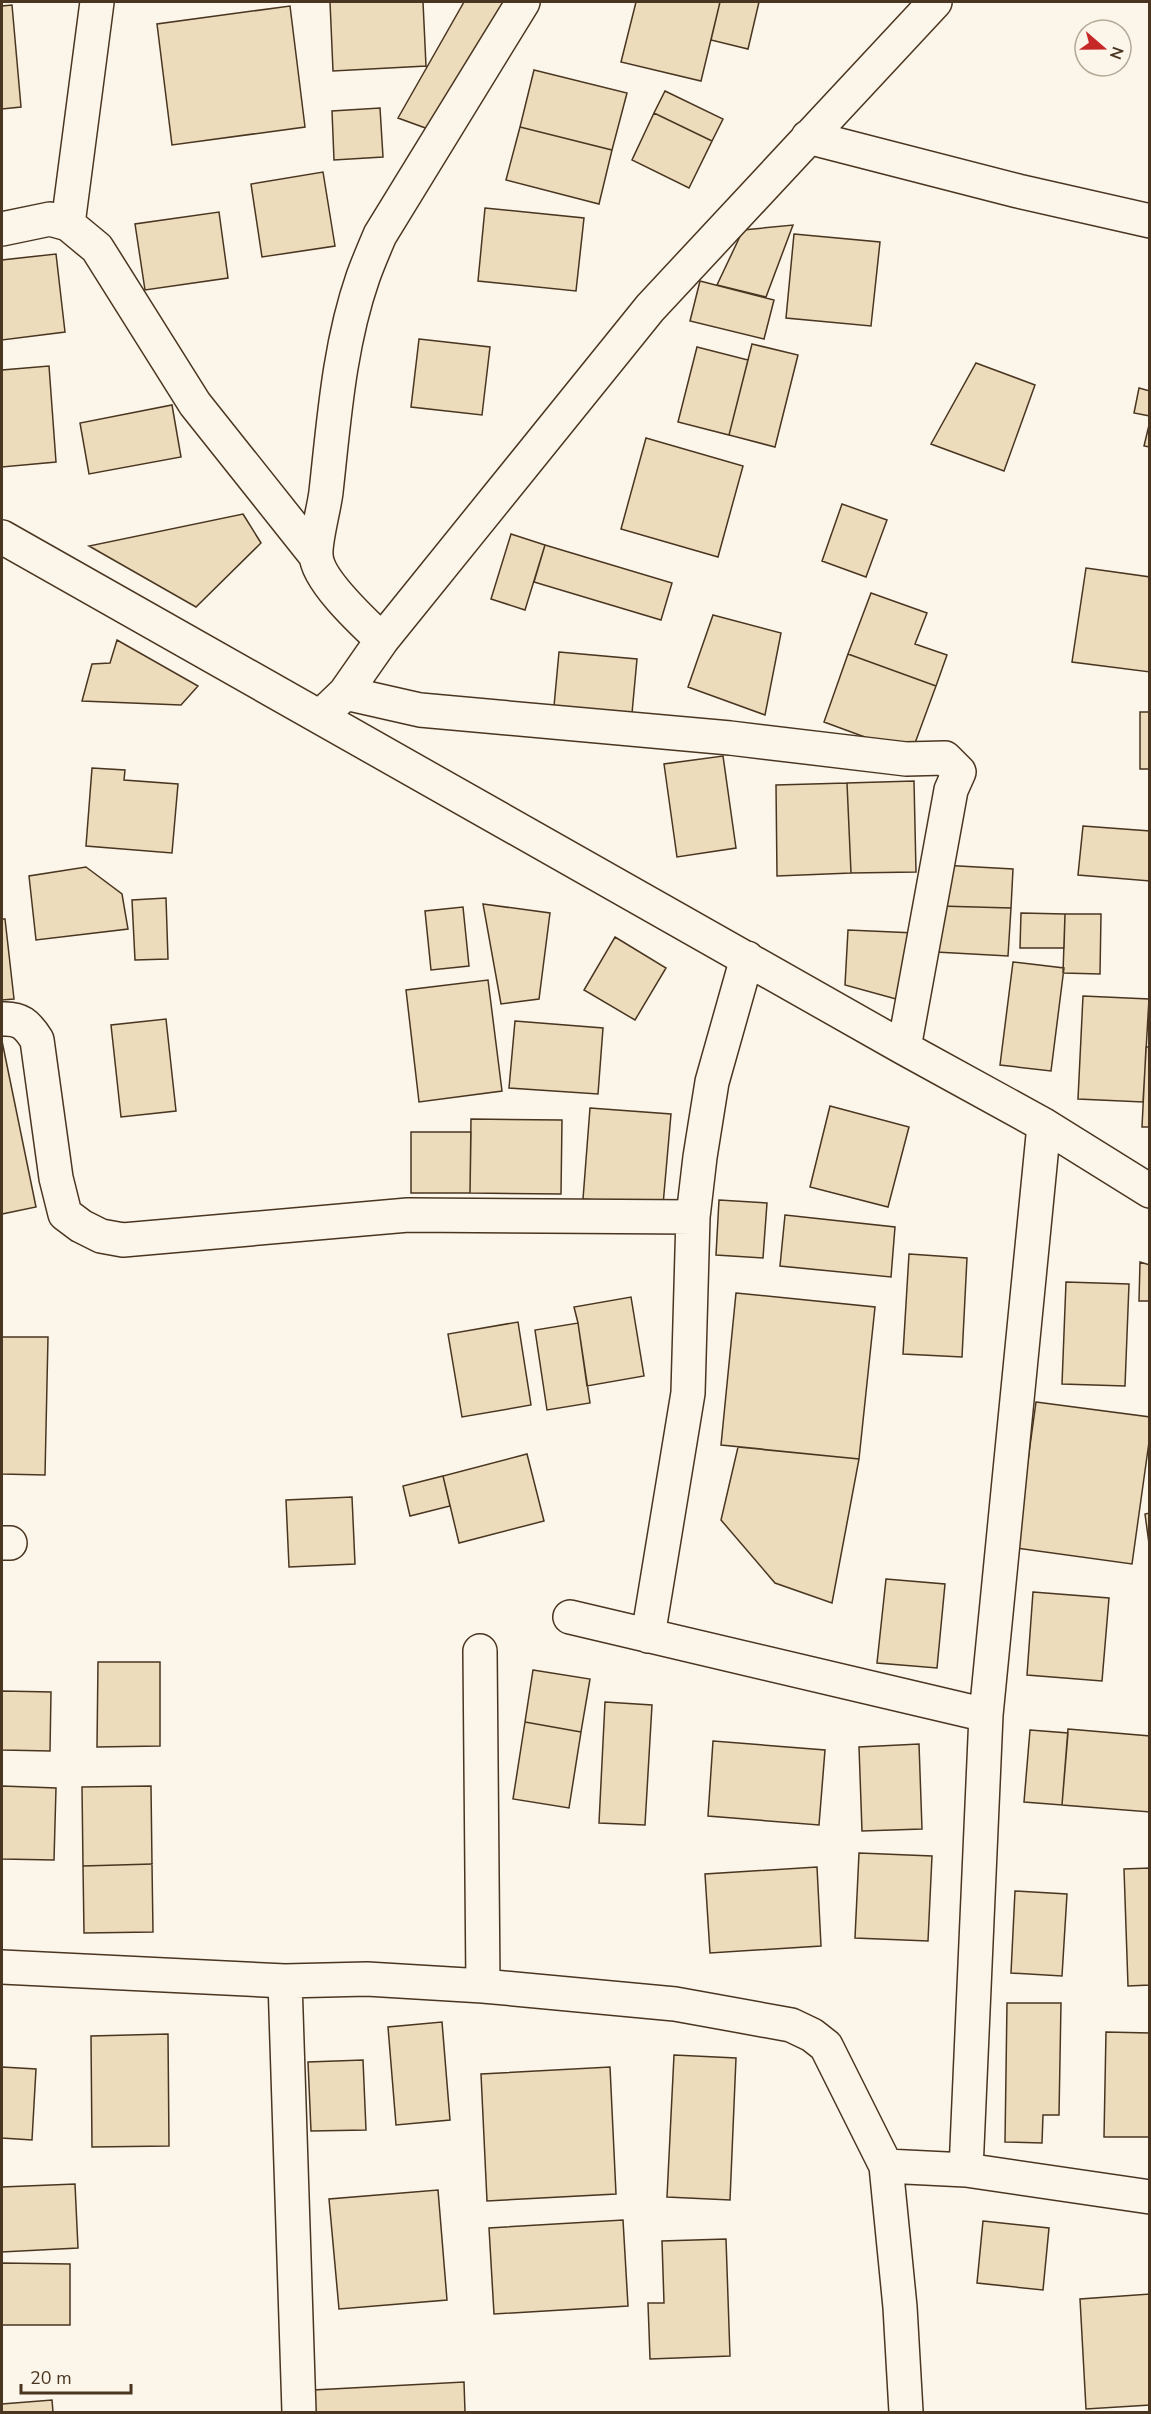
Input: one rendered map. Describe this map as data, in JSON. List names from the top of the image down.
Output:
{
  "scale_bar": "20 m",
  "north": "right"
}
